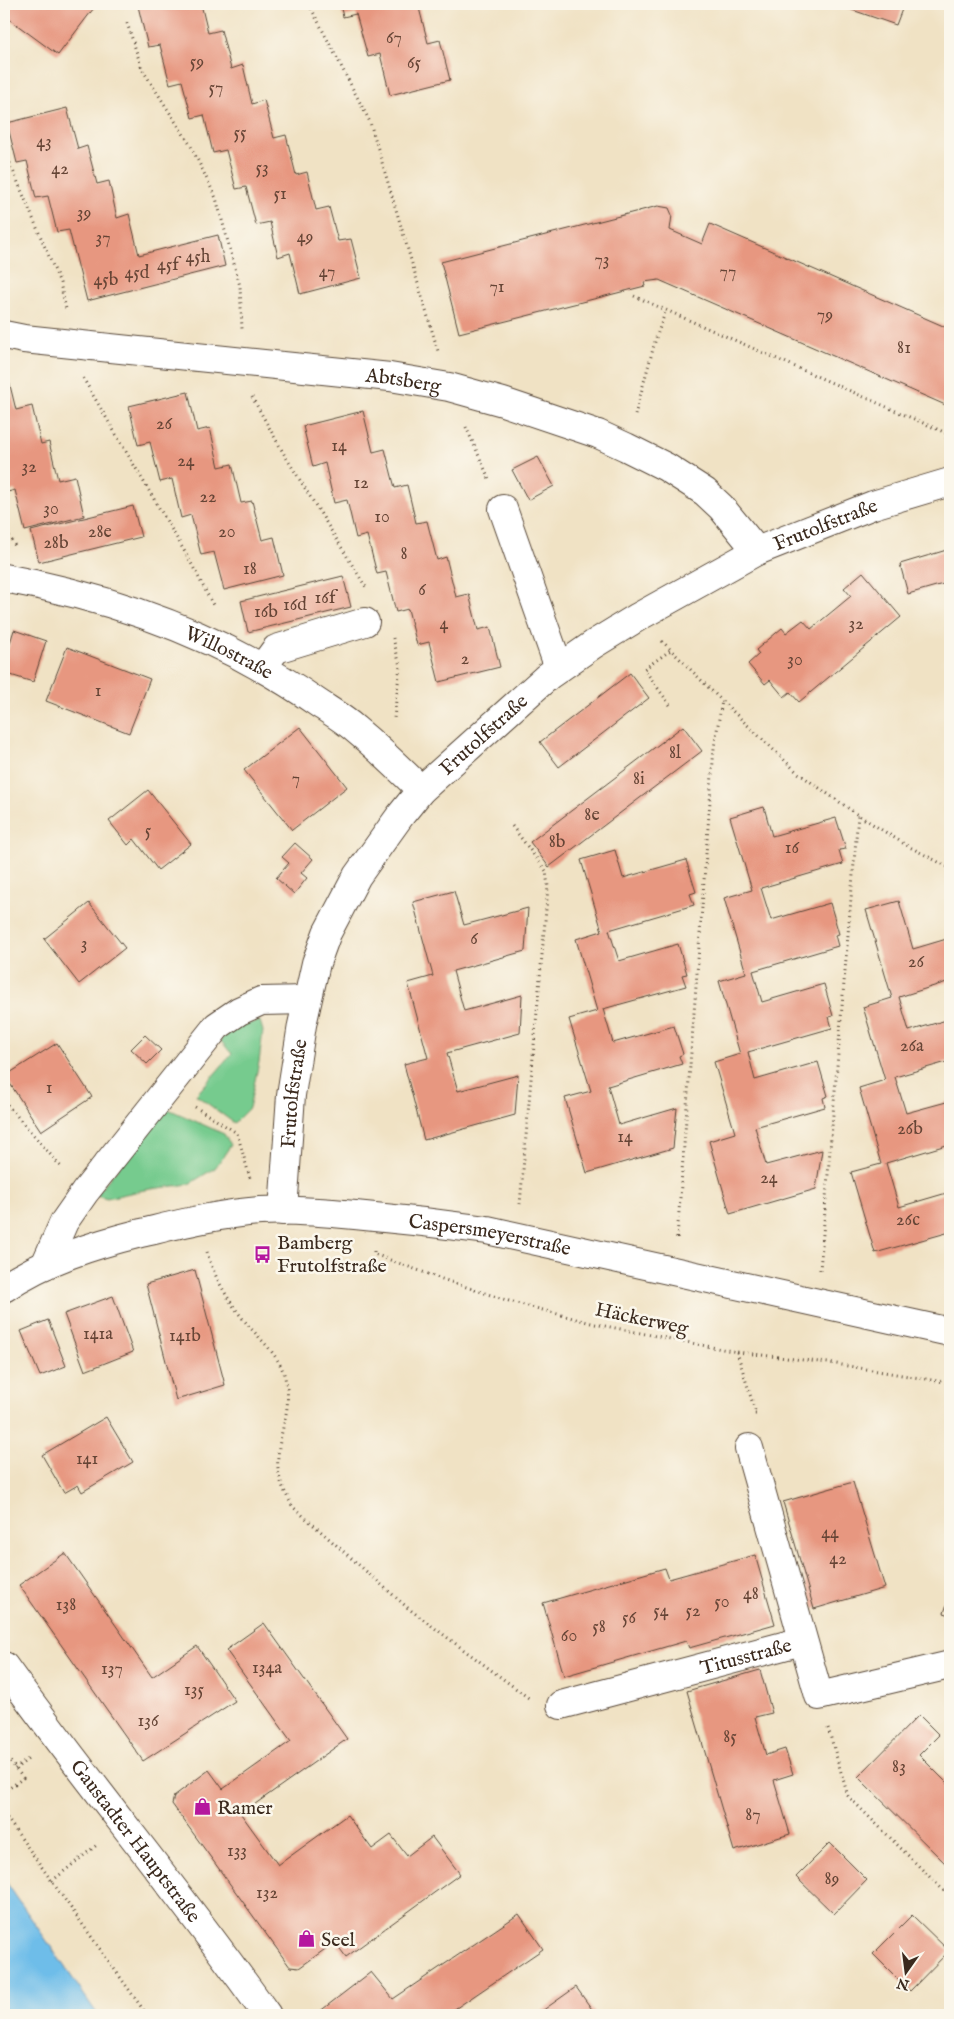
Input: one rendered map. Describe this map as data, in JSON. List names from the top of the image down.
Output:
{
  "streets": {
    "street": [
      "Abtsberg",
      "Frutolfstraße",
      "Willostraße",
      "Caspersmeyerstraße",
      "Titusstraße",
      "Gaustadter Hauptstraße"
    ],
    "path": ["Häckerweg"]
  },
  "crossings": [
    ["Abtsberg", "Frutolfstraße"],
    ["Frutolfstraße", "Willostraße"],
    ["Frutolfstraße", "Caspersmeyerstraße"],
    ["Caspersmeyerstraße", "Häckerweg"]
  ],
  "places": {
    "bus stop": ["Bamberg Frutolfstraße"],
    "shop": ["Ramer", "Seel"]
  },
  "house_numbers": [
    "67",
    "59",
    "65",
    "57",
    "55",
    "43",
    "53",
    "42",
    "51",
    "39",
    "49",
    "37",
    "45h",
    "73",
    "45f",
    "47",
    "77",
    "45d",
    "45b",
    "71",
    "79",
    "81",
    "26",
    "14",
    "24",
    "32",
    "12",
    "22",
    "30",
    "10",
    "28e",
    "20",
    "28b",
    "8",
    "18",
    "6",
    "16f",
    "16d",
    "16b",
    "4",
    "32",
    "2",
    "30",
    "1",
    "8l",
    "7",
    "8i",
    "8e",
    "5",
    "8b",
    "16",
    "6",
    "3",
    "26",
    "26a",
    "1",
    "26b",
    "14",
    "24",
    "26c",
    "141a",
    "141b",
    "141",
    "44",
    "42",
    "48",
    "50",
    "138",
    "54",
    "52",
    "56",
    "58",
    "60",
    "134a",
    "137",
    "135",
    "136",
    "85",
    "83",
    "87",
    "133",
    "89",
    "132"
  ],
  "north": "bottom"
}
